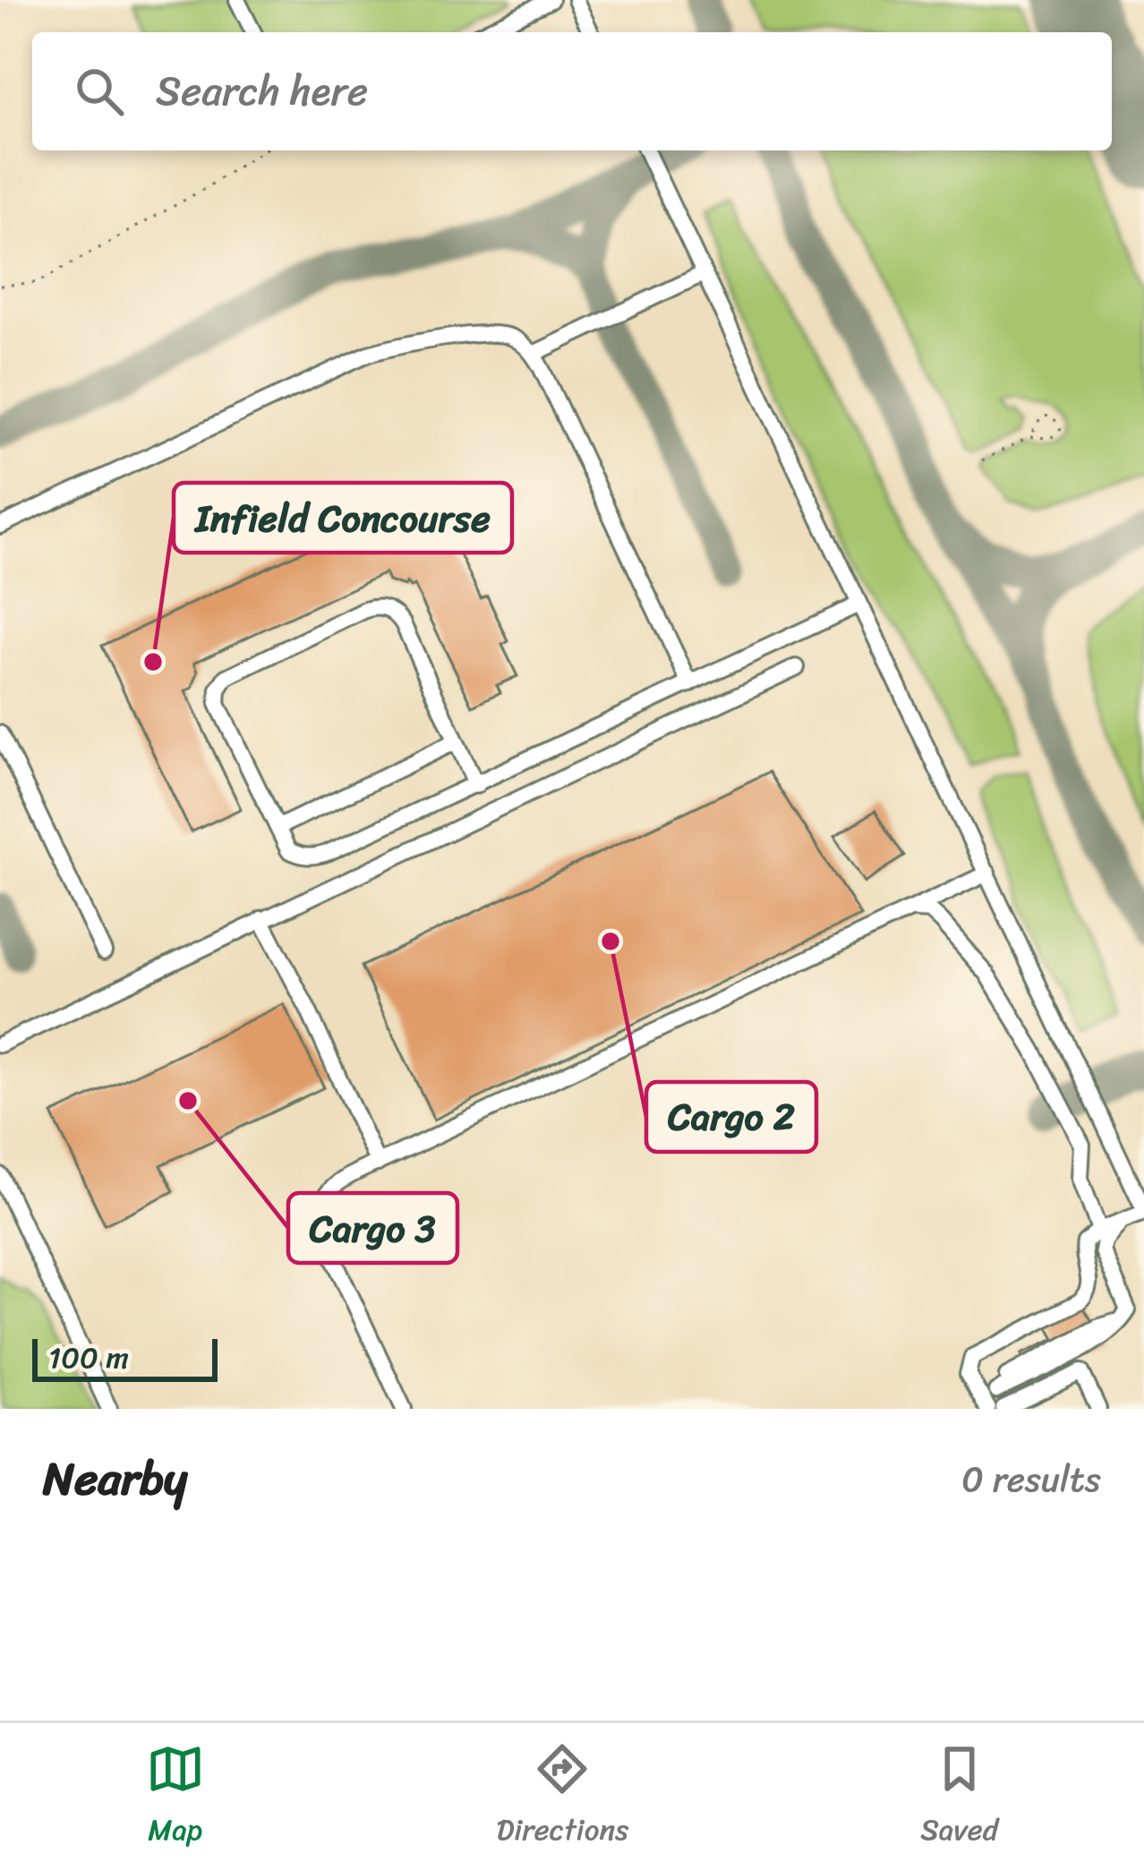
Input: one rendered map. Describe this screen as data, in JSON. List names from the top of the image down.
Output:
{
  "places": ["Infield Concourse", "Cargo 2", "Cargo 3"],
  "scale_bar": "100 m",
  "page": {
    "search": "Search here",
    "scale": "100 m",
    "heading": ["Nearby", "0 results"],
    "nav": ["Map", "Directions", "Saved"]
  }
}
